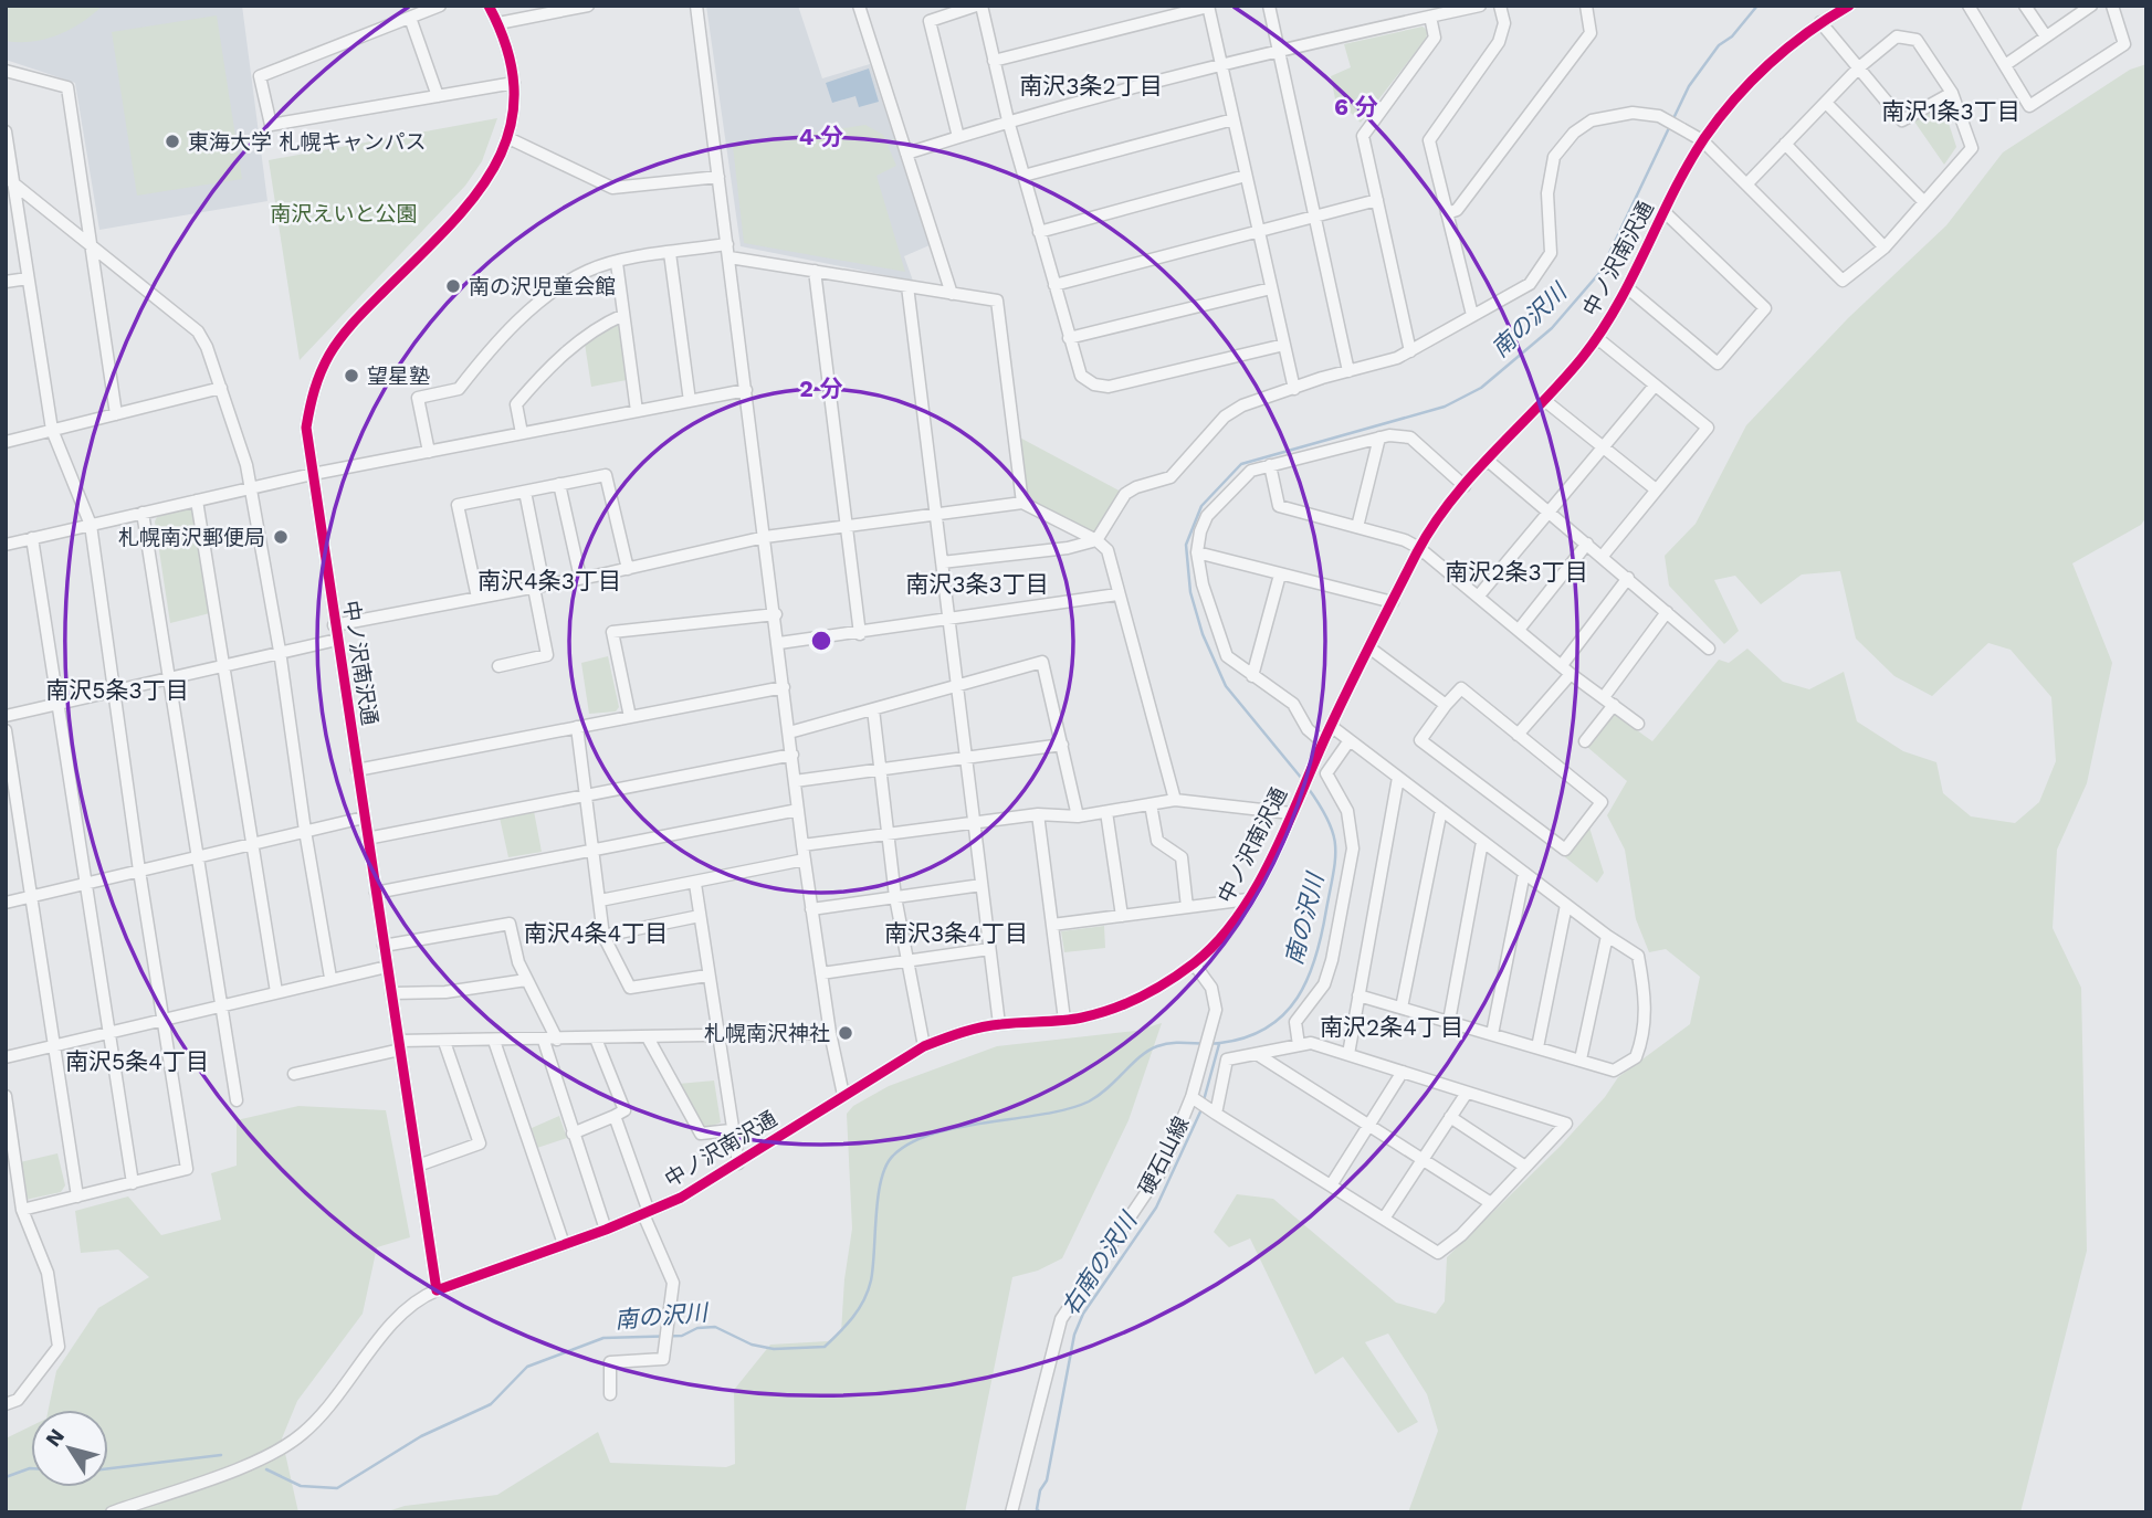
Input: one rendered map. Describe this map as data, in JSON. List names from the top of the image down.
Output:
{
  "streets": {
    "street": ["中ノ沢南沢通", "硬石山線"]
  },
  "crossings": [
    ["中ノ沢南沢通", "硬石山線"]
  ],
  "districts": [
    "南沢3条2丁目",
    "南沢1条3丁目",
    "南沢2条3丁目",
    "南沢4条3丁目",
    "南沢3条3丁目",
    "南沢5条3丁目",
    "南沢4条4丁目",
    "南沢3条4丁目",
    "南沢2条4丁目",
    "南沢5条4丁目"
  ],
  "water": ["南の沢川", "右南の沢川"],
  "parks": ["南沢えいと公園"],
  "places": [
    "東海大学 札幌キャンパス",
    "南の沢児童会館",
    "望星塾",
    "札幌南沢郵便局",
    "札幌南沢神社"
  ],
  "north": "top left",
  "rings": ["6 分", "4 分", "2 分"]
}
